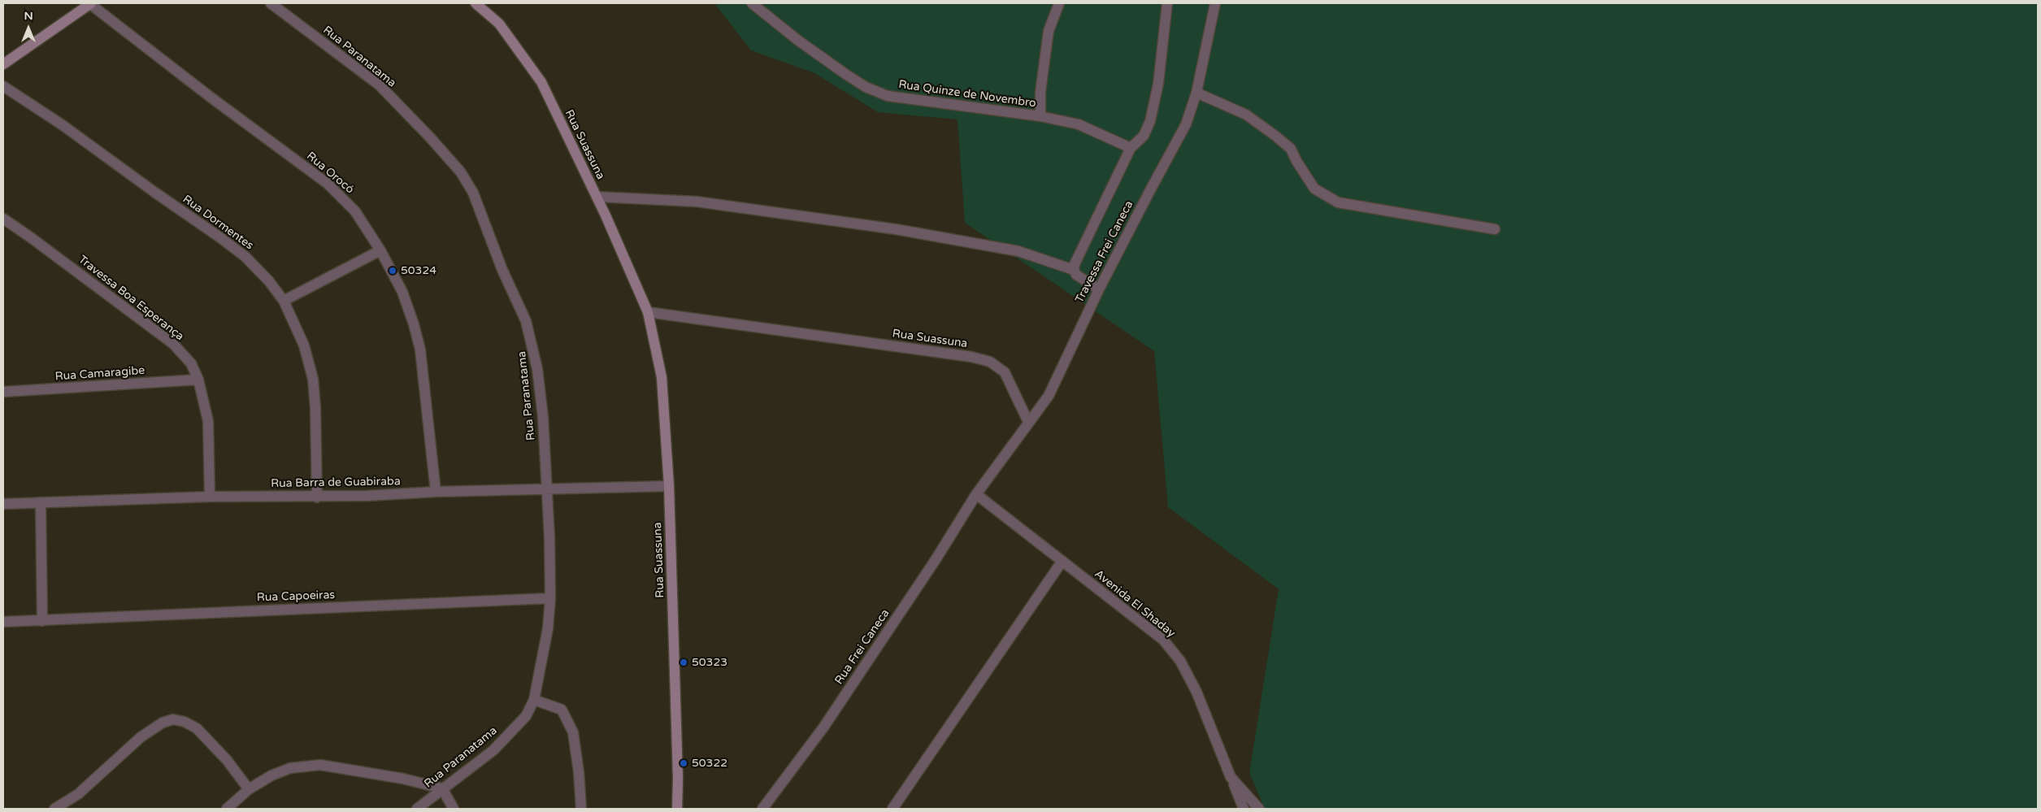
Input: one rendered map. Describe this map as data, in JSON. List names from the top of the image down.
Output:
{
  "streets": {
    "street": [
      "Rua Paranatama",
      "Rua Quinze de Novembro",
      "Rua Suassuna",
      "Rua Orocó",
      "Rua Dormentes",
      "Travessa Frei Caneca",
      "Travessa Boa Esperança",
      "Rua Camaragibe",
      "Rua Barra de Guabiraba",
      "Rua Capoeiras",
      "Avenida El Shaday",
      "Rua Frei Caneca"
    ]
  },
  "crossings": [
    ["Rua Paranatama", "Rua Barra de Guabiraba"],
    ["Rua Paranatama", "Rua Capoeiras"],
    ["Rua Suassuna", "Travessa Frei Caneca"],
    ["Rua Suassuna", "Rua Barra de Guabiraba"],
    ["Rua Orocó", "Rua Barra de Guabiraba"],
    ["Rua Dormentes", "Rua Barra de Guabiraba"],
    ["Travessa Frei Caneca", "Avenida El Shaday"],
    ["Travessa Frei Caneca", "Rua Frei Caneca"],
    ["Travessa Boa Esperança", "Rua Camaragibe"],
    ["Travessa Boa Esperança", "Rua Barra de Guabiraba"],
    ["Avenida El Shaday", "Rua Frei Caneca"]
  ],
  "places": ["50324", "50323", "50322"],
  "north": "top"
}
